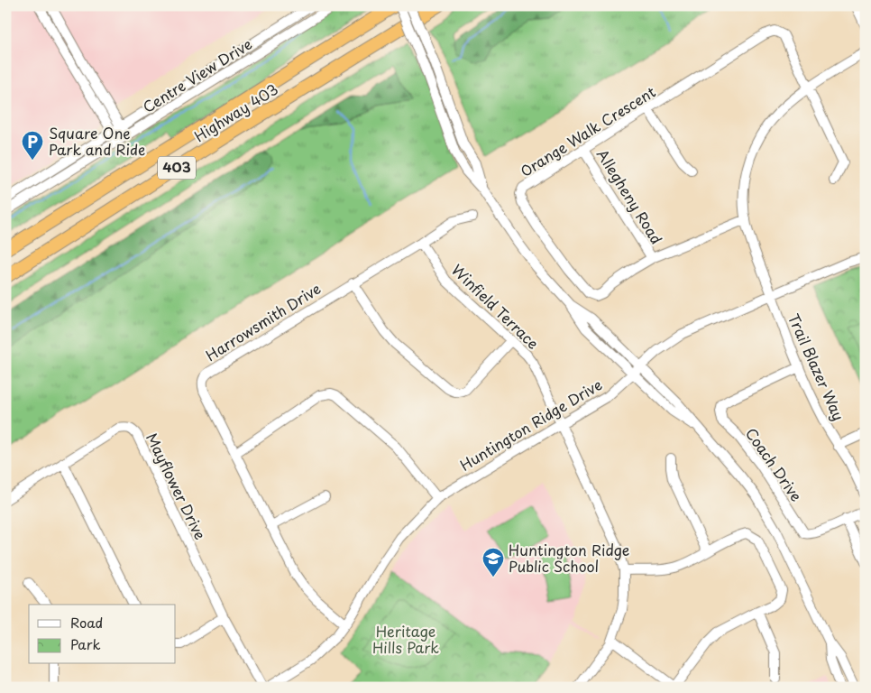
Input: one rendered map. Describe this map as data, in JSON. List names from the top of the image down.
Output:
{
  "streets": {
    "highway": ["Highway 403", "403"],
    "street": [
      "Centre View Drive",
      "Orange Walk Crescent",
      "Allegheny Road",
      "Winfield Terrace",
      "Harrowsmith Drive",
      "Trail Blazer Way",
      "Huntington Ridge Drive",
      "Coach Drive",
      "Mayflower Drive"
    ]
  },
  "crossings": [
    ["Orange Walk Crescent", "Allegheny Road"],
    ["Orange Walk Crescent", "Trail Blazer Way"],
    ["Winfield Terrace", "Harrowsmith Drive"],
    ["Winfield Terrace", "Huntington Ridge Drive"],
    ["Harrowsmith Drive", "Huntington Ridge Drive"],
    ["Trail Blazer Way", "Huntington Ridge Drive"],
    ["Trail Blazer Way", "Coach Drive"]
  ],
  "parks": ["Heritage Hills Park"],
  "places": {
    "parking": ["Square One Park and Ride"],
    "school or university": ["Huntington Ridge Public School"]
  },
  "legend": ["Road", "Park"]
}
